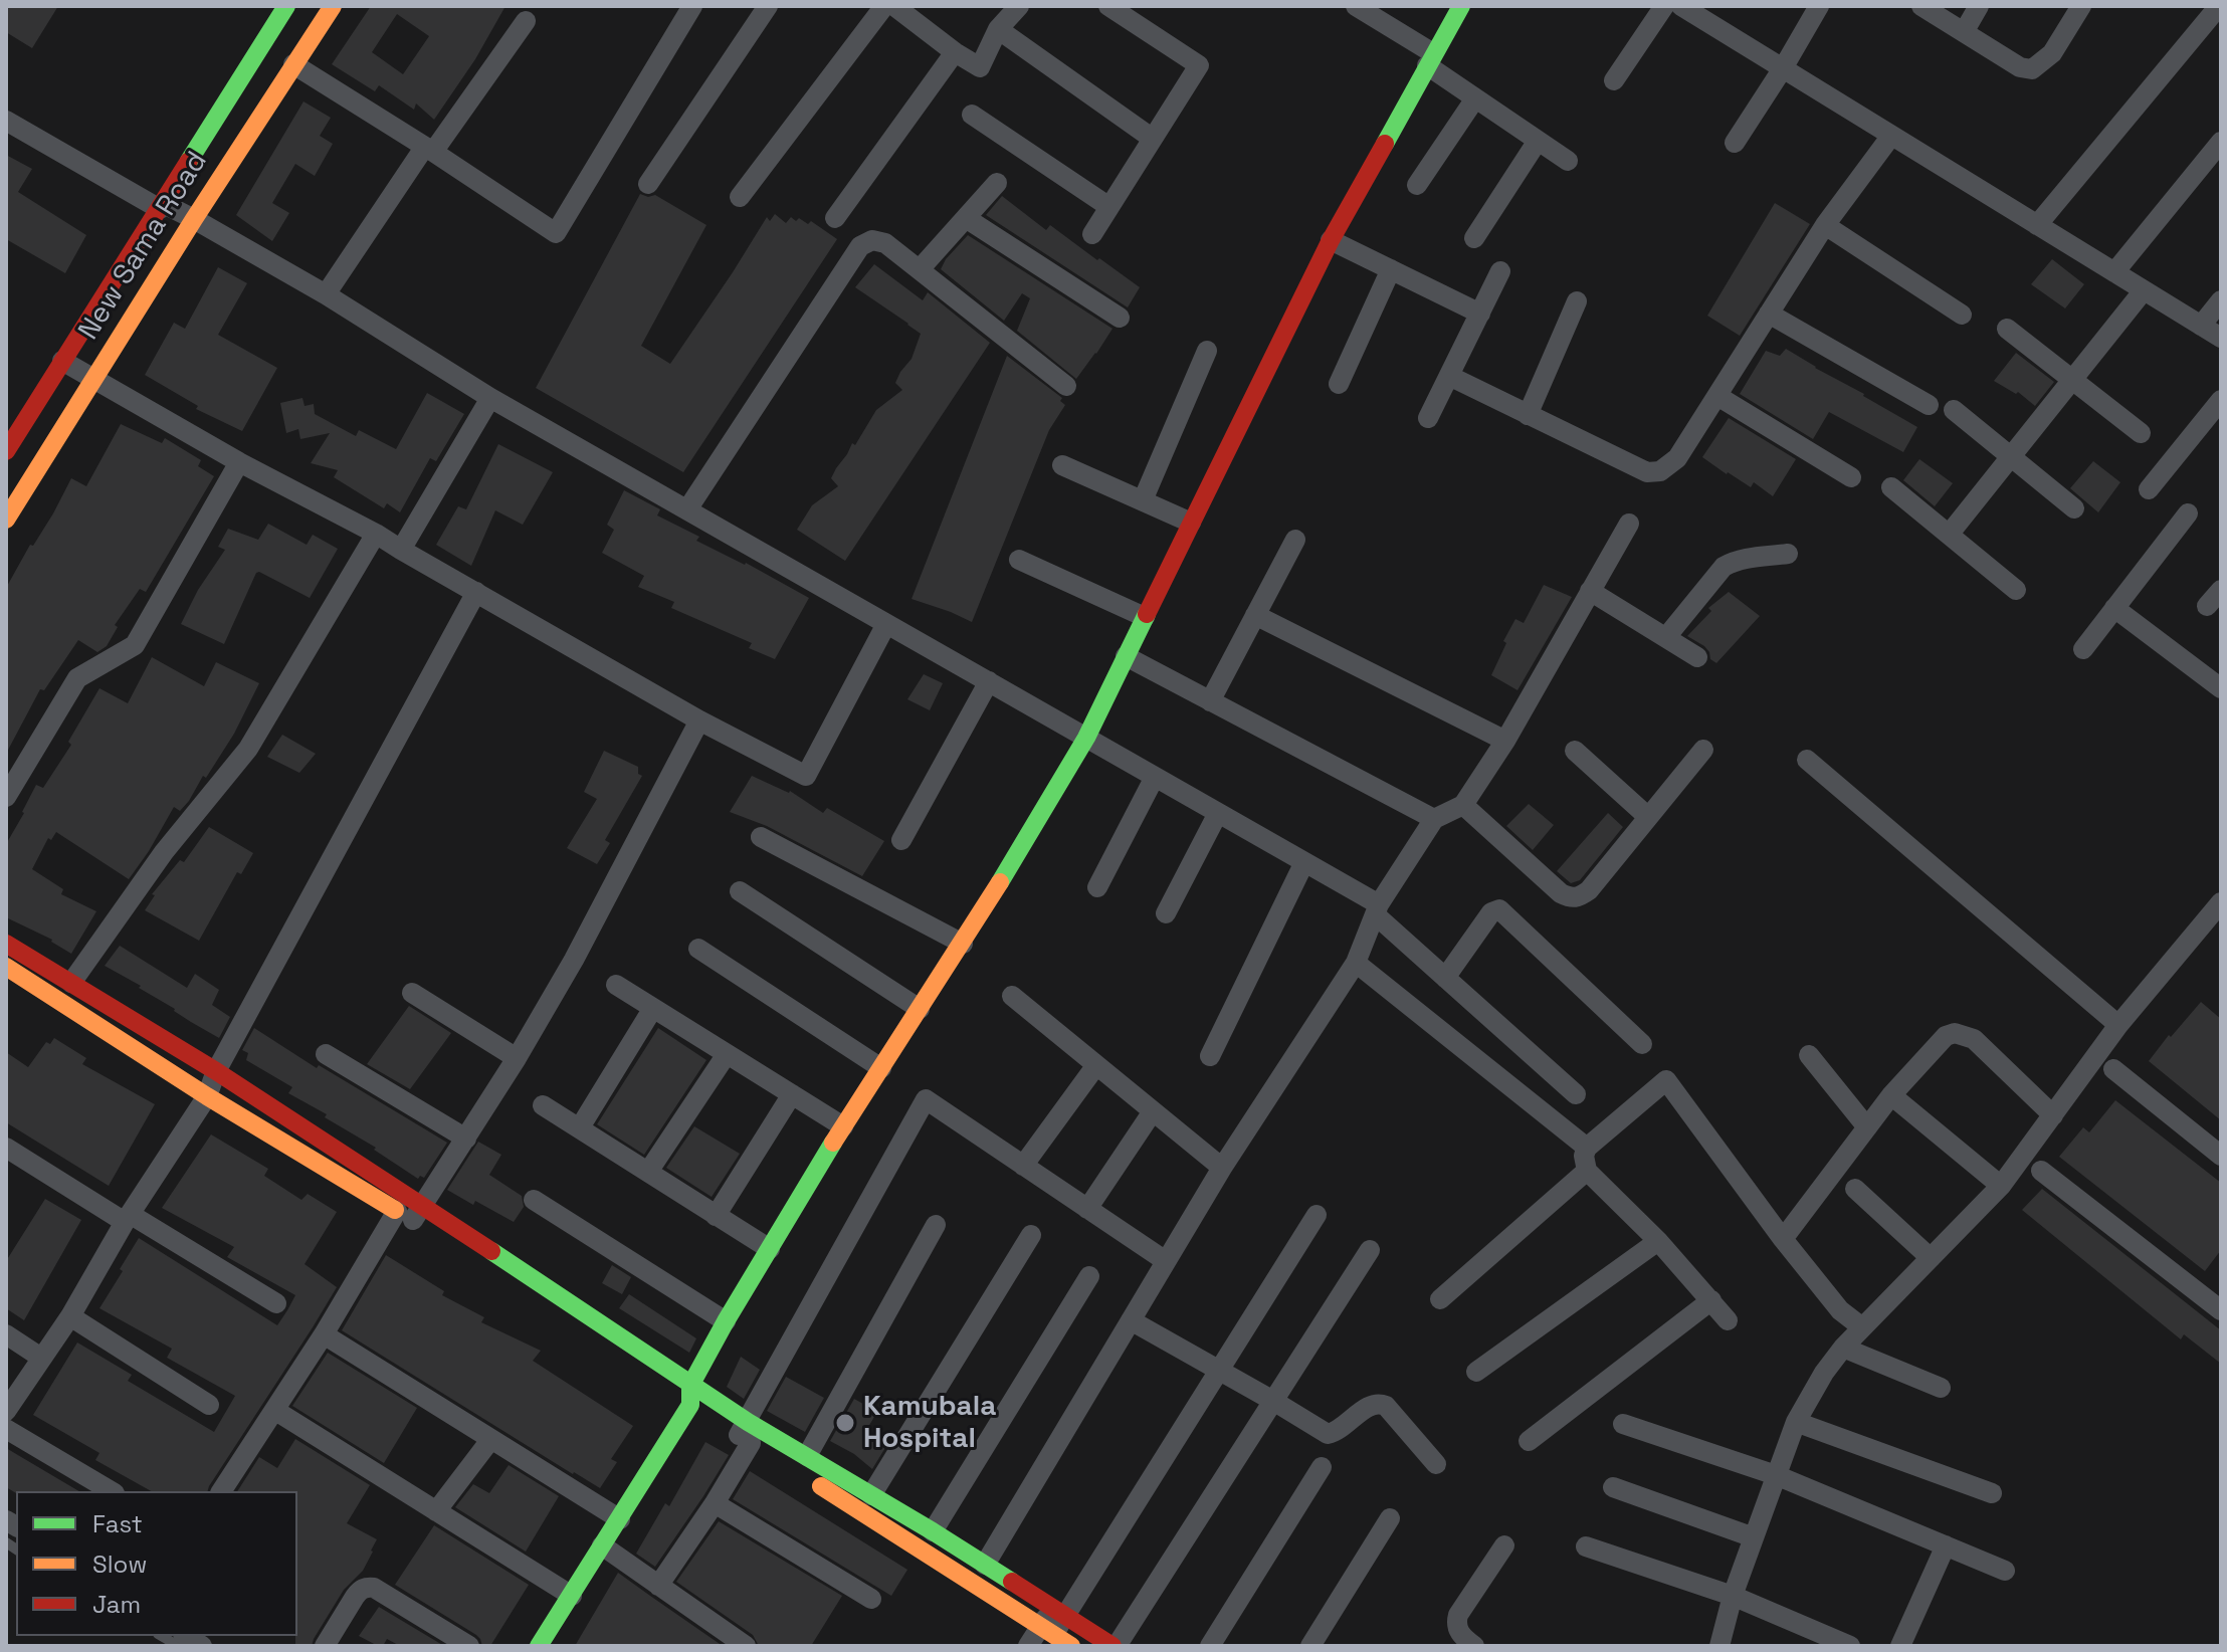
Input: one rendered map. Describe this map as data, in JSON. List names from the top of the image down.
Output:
{
  "streets": {
    "street": ["New Sama Road"]
  },
  "places": ["Kamubala Hospital"],
  "legend": ["Fast", "Slow", "Jam"]
}
